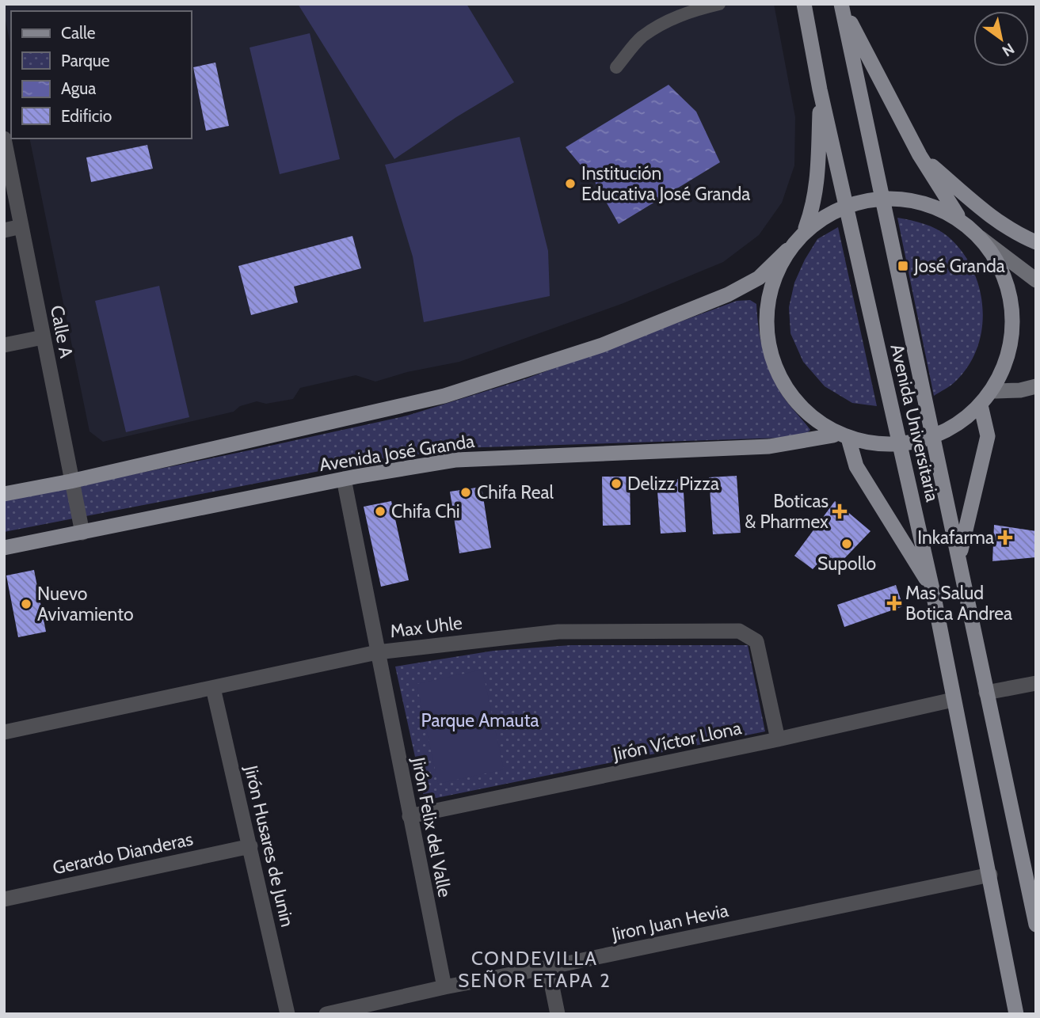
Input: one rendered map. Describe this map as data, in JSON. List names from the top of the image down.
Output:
{
  "streets": {
    "main road": ["Avenida Universitaria", "Avenida José Granda"],
    "street": [
      "Calle A",
      "Max Uhle",
      "Jirón Víctor Llona",
      "Jirón Felix del Valle",
      "Jirón Husares de Junin",
      "Gerardo Dianderas",
      "Jiron Juan Hevia"
    ]
  },
  "crossings": [
    ["Calle A", "Avenida José Granda"],
    ["Avenida Universitaria", "Jirón Víctor Llona"],
    ["Avenida Universitaria", "Jiron Juan Hevia"],
    ["Avenida José Granda", "Jirón Felix del Valle"],
    ["Max Uhle", "Jirón Víctor Llona"],
    ["Max Uhle", "Jirón Felix del Valle"],
    ["Max Uhle", "Jirón Husares de Junin"],
    ["Jirón Víctor Llona", "Jirón Felix del Valle"],
    ["Jirón Felix del Valle", "Jiron Juan Hevia"],
    ["Jirón Husares de Junin", "Gerardo Dianderas"]
  ],
  "districts": ["CONDEVILLA SEÑOR ETAPA 2"],
  "parks": ["Parque Amauta"],
  "places": {
    "other": [
      "Institución Educativa José Granda",
      "Delizz Pizza",
      "Chifa Real",
      "Chifa Chi",
      "Supollo",
      "Nuevo Avivamiento"
    ],
    "transit": ["José Granda"],
    "health": ["Boticas & Pharmex", "Inkafarma", "Mas Salud Botica Andrea"]
  },
  "legend": [
    "Calle",
    "Parque",
    "Agua",
    "Edificio"
  ],
  "north": "bottom right"
}
